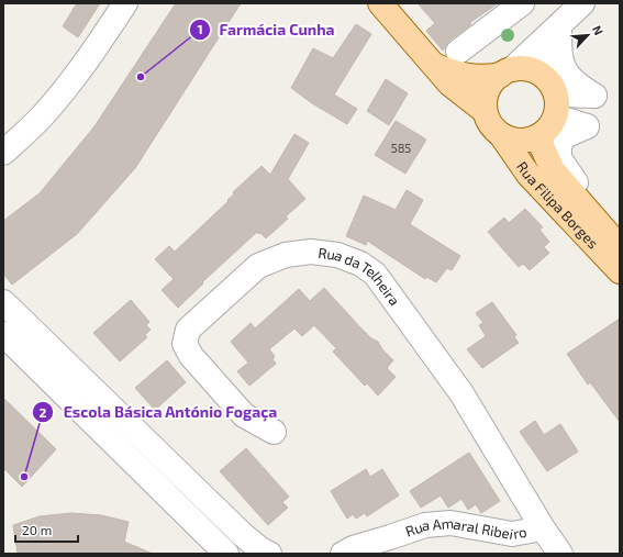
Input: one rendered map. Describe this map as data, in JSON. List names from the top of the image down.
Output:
{
  "streets": {
    "main road": ["Rua Filipa Borges"],
    "street": ["Rua da Telheira", "Rua Amaral Ribeiro"]
  },
  "crossings": [
    ["Rua da Telheira", "Rua Amaral Ribeiro"]
  ],
  "places": ["Farmácia Cunha", "Escola Básica António Fogaça"],
  "house_numbers": ["585"],
  "scale_bar": "20 m",
  "north": "top right"
}
